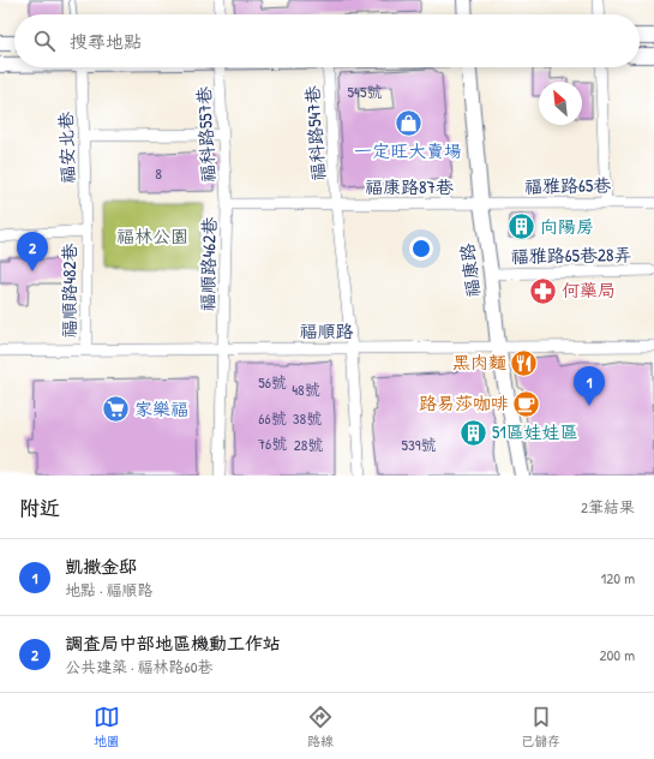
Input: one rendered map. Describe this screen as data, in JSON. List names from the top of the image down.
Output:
{
  "streets": {
    "street": [
      "福科路547巷",
      "福科路557巷",
      "福安北巷",
      "福雅路65巷",
      "福康路87巷",
      "福雅路65巷28弄",
      "福順路462巷",
      "福康路",
      "福順路482巷",
      "福順路"
    ]
  },
  "crossings": [
    ["福科路547巷", "福康路87巷"],
    ["福科路547巷", "福順路462巷"],
    ["福科路547巷", "福順路"],
    ["福科路557巷", "福順路462巷"],
    ["福安北巷", "福順路482巷"],
    ["福雅路65巷", "福康路87巷"],
    ["福雅路65巷", "福康路"],
    ["福康路87巷", "福順路462巷"],
    ["福康路87巷", "福康路"],
    ["福雅路65巷28弄", "福康路"],
    ["福順路462巷", "福順路"],
    ["福康路", "福順路"],
    ["福順路482巷", "福順路"]
  ],
  "parks": ["福林公園"],
  "places": {
    "shop": ["一定旺大賣場"],
    "building": ["向陽房", "51區娃娃區"],
    "pharmacy": ["何藥局"],
    "restaurant": ["黑肉麵"],
    "cafe": ["路易莎咖啡"],
    "supermarket": ["家樂福"]
  },
  "house_numbers": [
    "545號",
    "8",
    "56號",
    "48號",
    "66號",
    "38號",
    "76號",
    "28號",
    "539號"
  ],
  "north": "top left",
  "page": {
    "search": "搜尋地點",
    "pins": ["2", "1"],
    "heading": ["附近", "2筆結果"],
    "list": [
      {
        "mark": "1",
        "name": "凱撒金邸",
        "note": "地點 · 福順路",
        "value": "120 m"
      },
      {
        "mark": "2",
        "name": "調查局中部地區機動工作站",
        "note": "公共建築 · 福林路60巷",
        "value": "200 m"
      }
    ],
    "nav": ["地圖", "路線", "已儲存"]
  }
}
